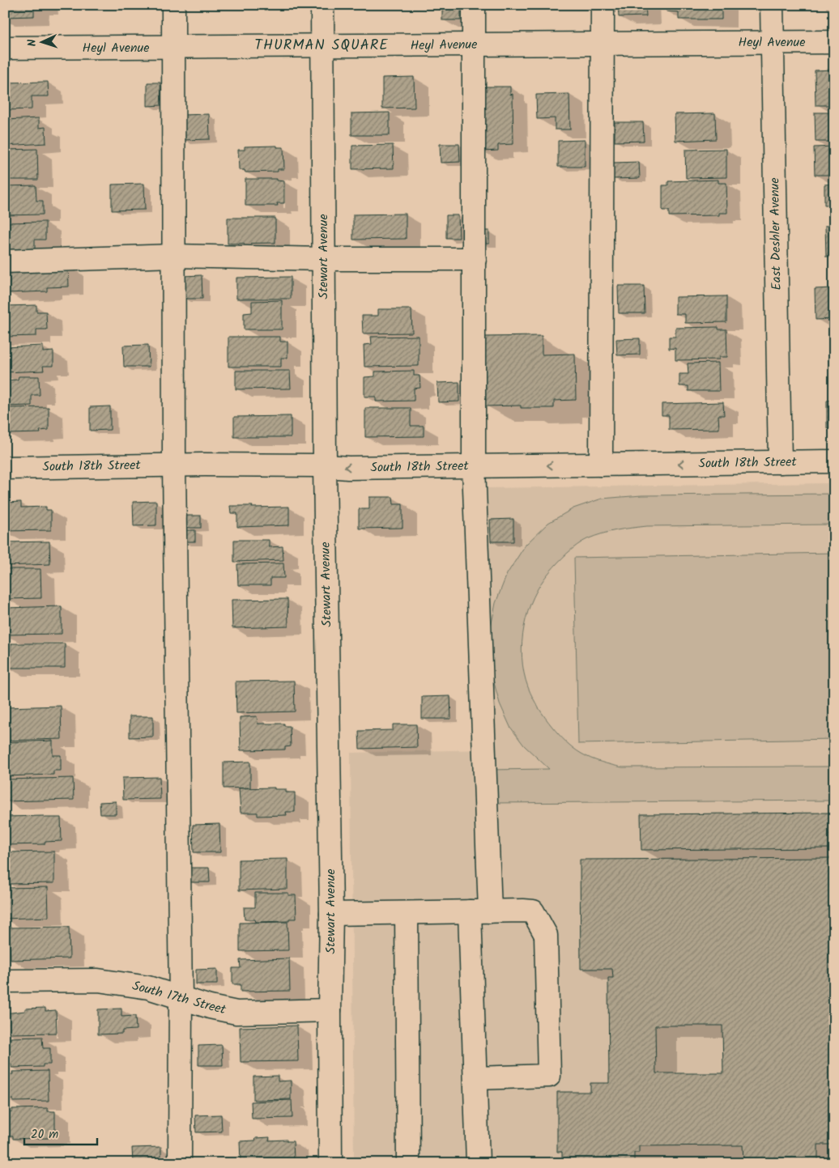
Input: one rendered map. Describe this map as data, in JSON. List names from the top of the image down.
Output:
{
  "streets": {
    "street": [
      "Heyl Avenue",
      "East Deshler Avenue",
      "Stewart Avenue",
      "South 18th Street",
      "South 17th Street"
    ]
  },
  "crossings": [
    ["Heyl Avenue", "East Deshler Avenue"],
    ["Heyl Avenue", "Stewart Avenue"],
    ["East Deshler Avenue", "South 18th Street"],
    ["Stewart Avenue", "South 18th Street"],
    ["Stewart Avenue", "South 17th Street"]
  ],
  "one_way": ["South 18th Street"],
  "districts": ["THURMAN SQUARE"],
  "scale_bar": "20 m",
  "north": "left"
}
